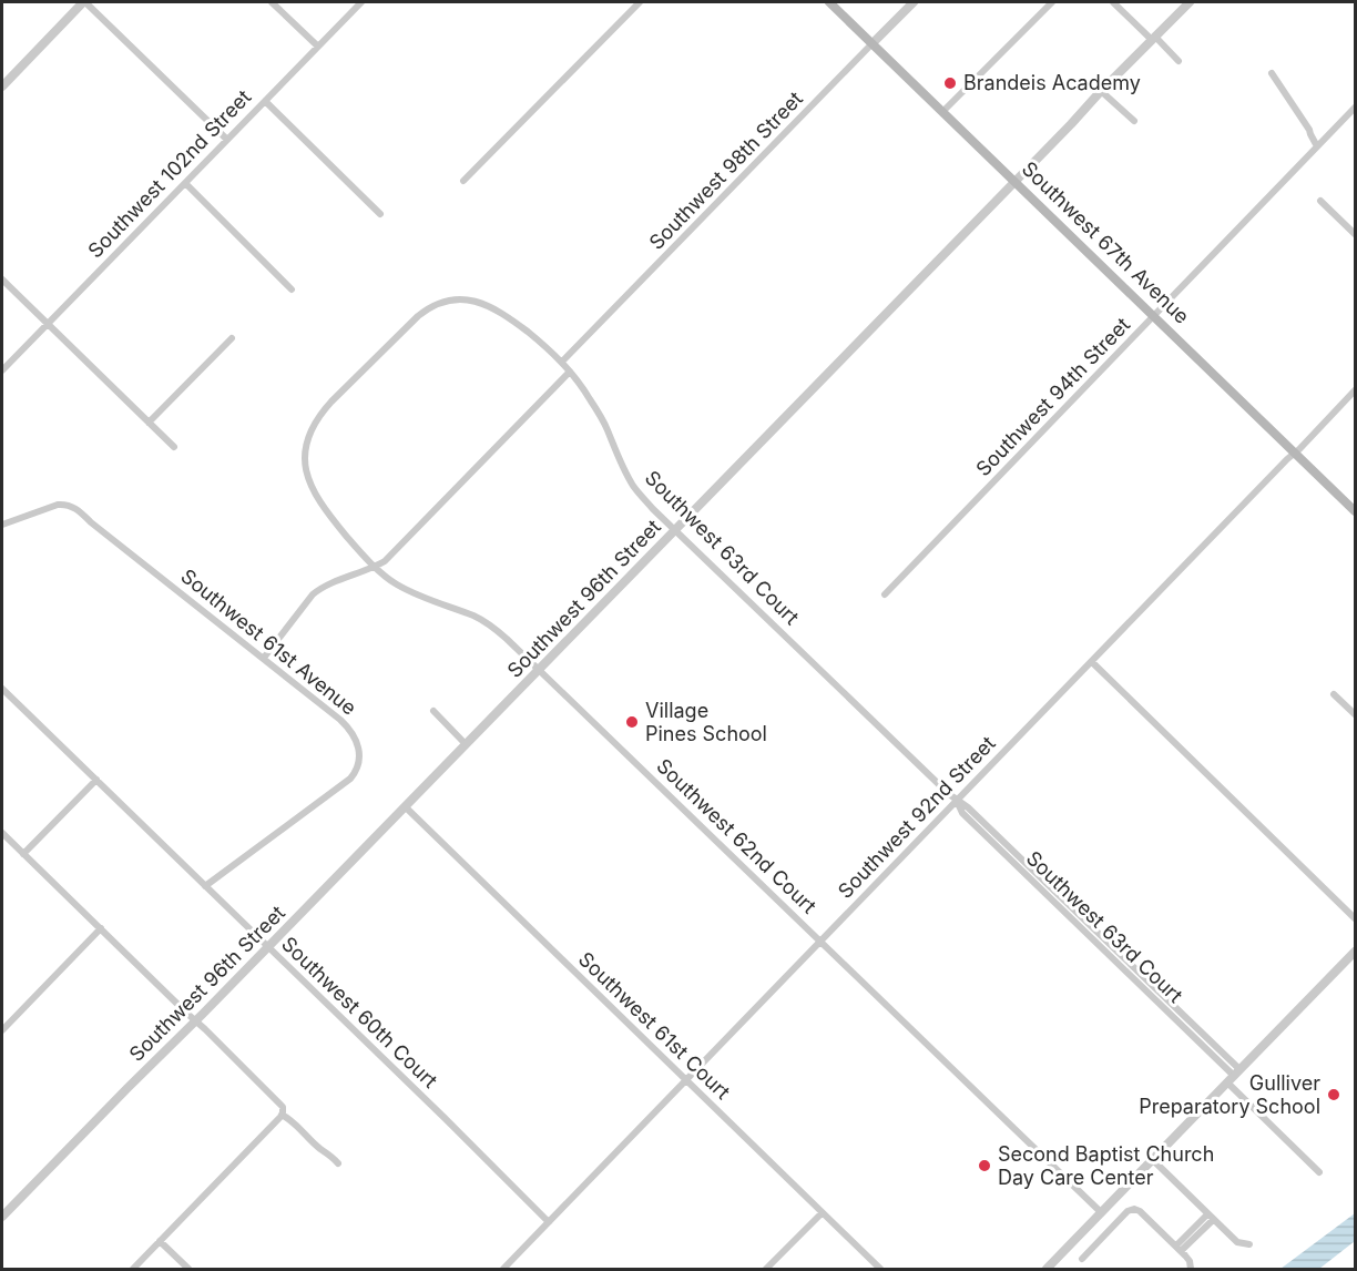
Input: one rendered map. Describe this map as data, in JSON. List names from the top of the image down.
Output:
{
  "streets": {
    "main road": ["Southwest 67th Avenue"],
    "street": [
      "Southwest 98th Street",
      "Southwest 102nd Street",
      "Southwest 94th Street",
      "Southwest 63rd Court",
      "Southwest 96th Street",
      "Southwest 61st Avenue",
      "Southwest 92nd Street",
      "Southwest 62nd Court",
      "Southwest 60th Court",
      "Southwest 61st Court"
    ]
  },
  "crossings": [
    ["Southwest 98th Street", "Southwest 67th Avenue"],
    ["Southwest 98th Street", "Southwest 63rd Court"],
    ["Southwest 67th Avenue", "Southwest 94th Street"],
    ["Southwest 67th Avenue", "Southwest 96th Street"],
    ["Southwest 67th Avenue", "Southwest 92nd Street"],
    ["Southwest 63rd Court", "Southwest 96th Street"],
    ["Southwest 63rd Court", "Southwest 92nd Street"],
    ["Southwest 63rd Court", "Southwest 62nd Court"],
    ["Southwest 96th Street", "Southwest 62nd Court"],
    ["Southwest 96th Street", "Southwest 60th Court"],
    ["Southwest 96th Street", "Southwest 61st Court"],
    ["Southwest 61st Avenue", "Southwest 60th Court"],
    ["Southwest 92nd Street", "Southwest 62nd Court"],
    ["Southwest 92nd Street", "Southwest 60th Court"],
    ["Southwest 92nd Street", "Southwest 61st Court"]
  ],
  "places": [
    "Brandeis Academy",
    "Village Pines School",
    "Gulliver Preparatory School",
    "Second Baptist Church Day Care Center"
  ]
}
